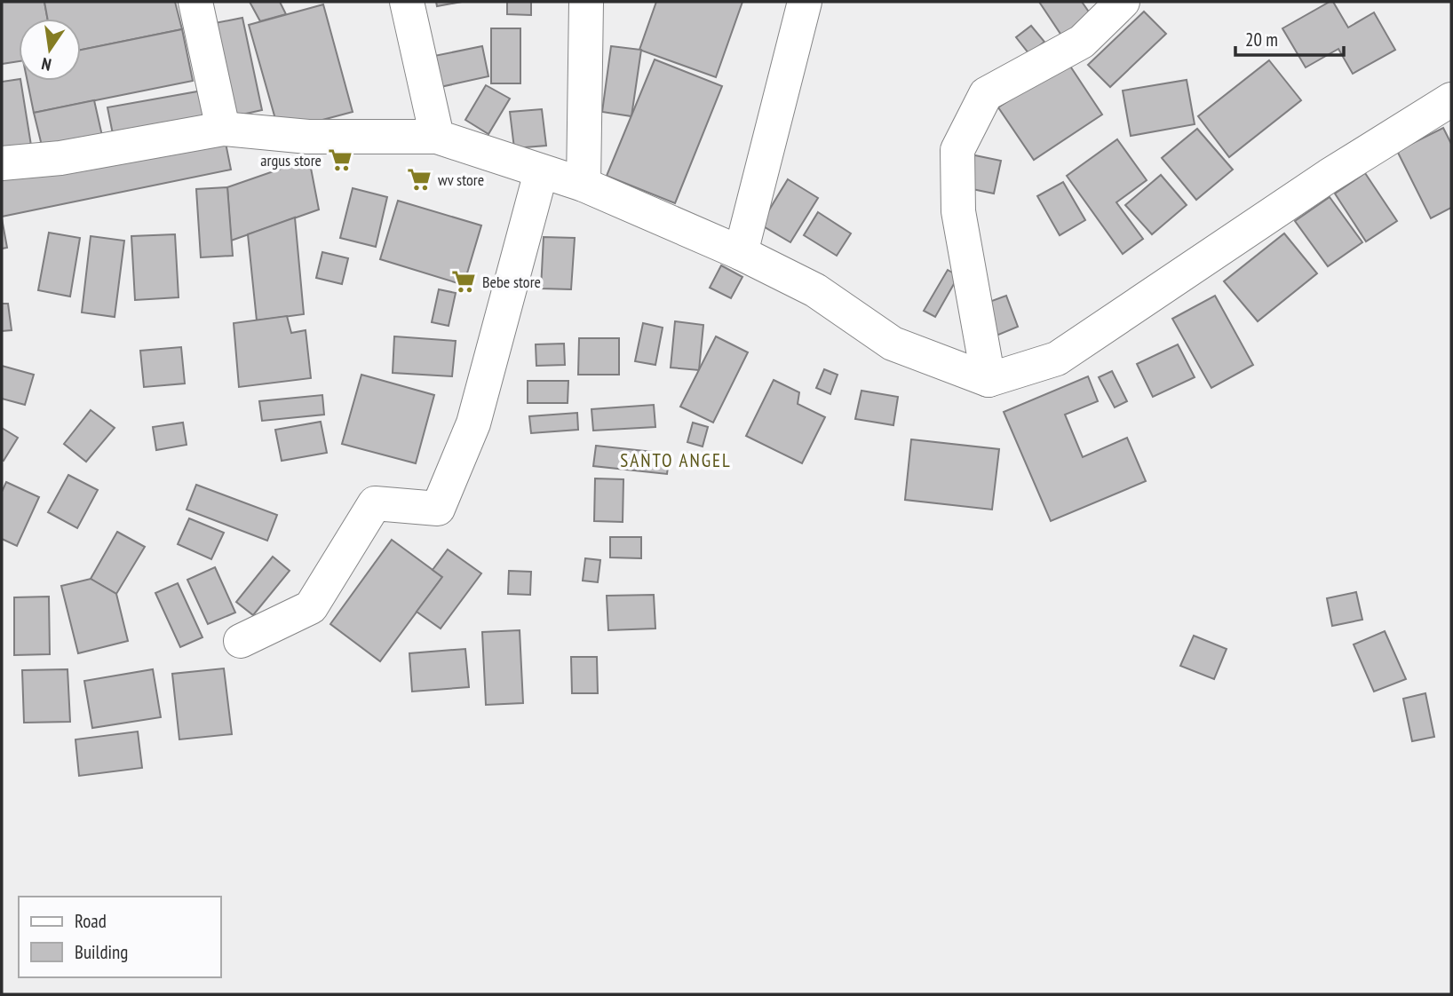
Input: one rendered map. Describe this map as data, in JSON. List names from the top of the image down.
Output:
{
  "districts": ["SANTO ANGEL"],
  "places": {
    "supermarket": ["argus store", "wv store", "Bebe store"]
  },
  "legend": ["Road", "Building"],
  "scale_bar": "20 m",
  "north": "bottom"
}
